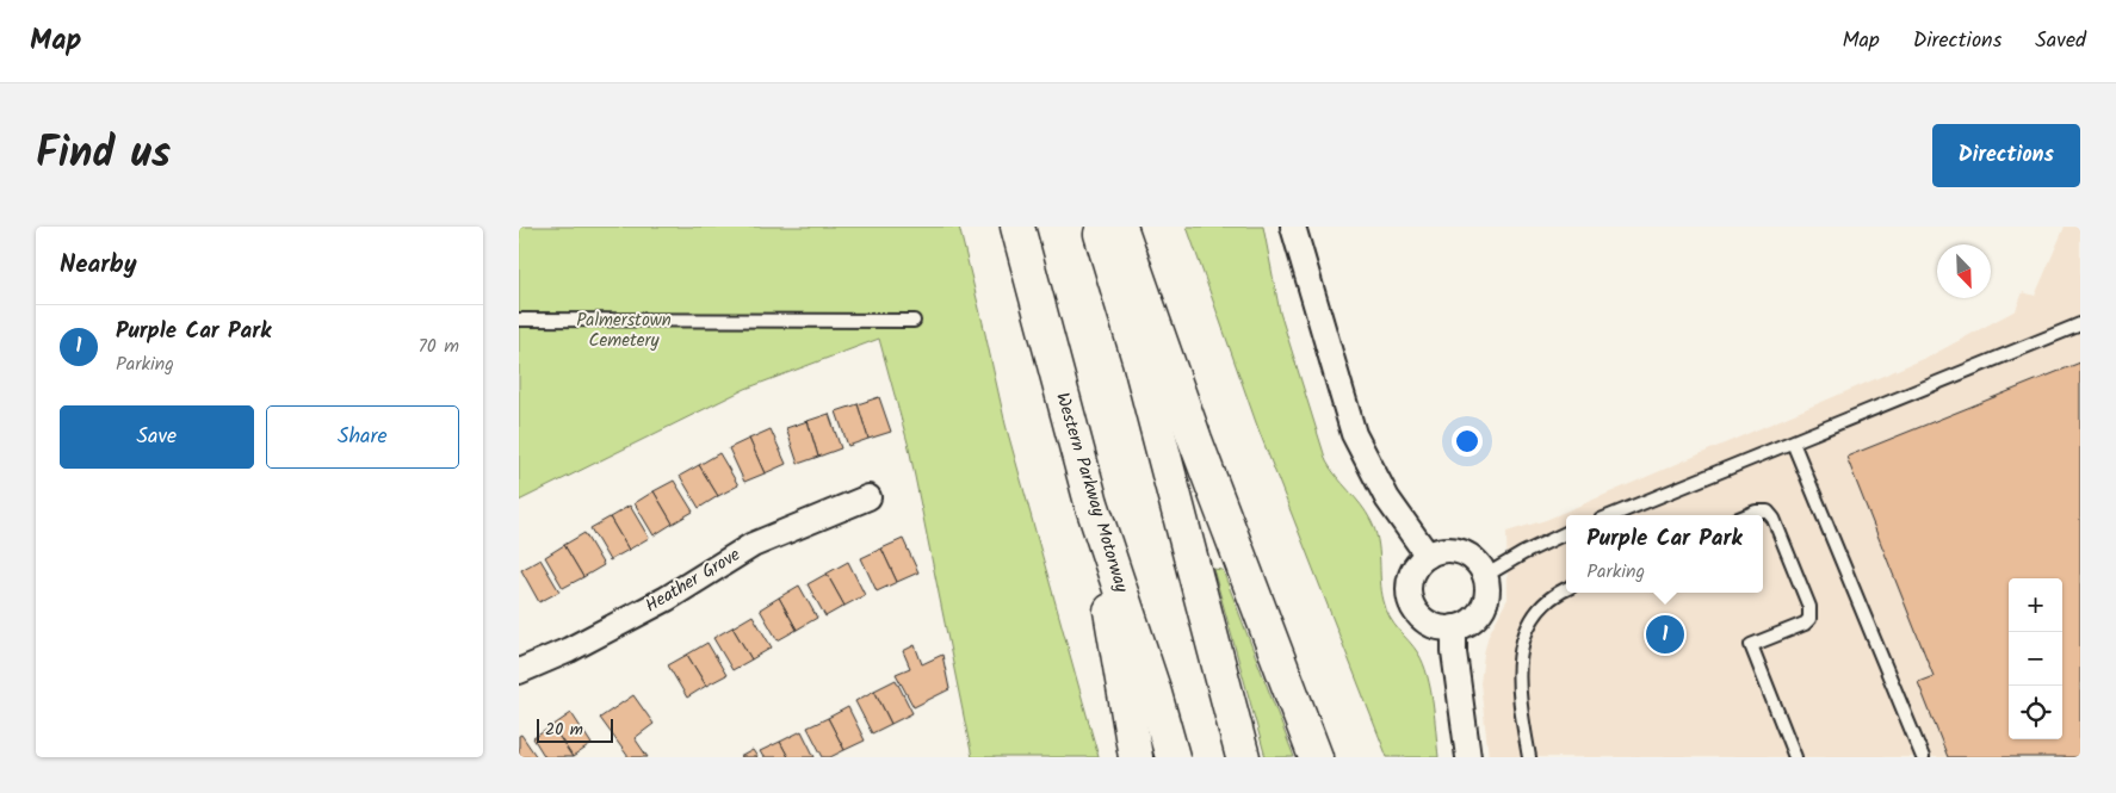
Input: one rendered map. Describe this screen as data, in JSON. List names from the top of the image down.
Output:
{
  "streets": {
    "highway": ["Western Parkway Motorway"],
    "street": ["Heather Grove"]
  },
  "parks": ["Palmerstown Cemetery"],
  "scale_bar": "20 m",
  "north": "bottom right",
  "page": {
    "header": "Map",
    "nav": ["Map", "Directions", "Saved"],
    "title": "Find us",
    "buttons": [
      "Directions",
      ["Save", "Share"]
    ],
    "heading": "Nearby",
    "list": [
      {
        "mark": "1",
        "name": "Purple Car Park",
        "note": "Parking",
        "value": "70 m"
      }
    ],
    "popup": ["Purple Car Park", "Parking"],
    "map_buttons": ["+", "−"],
    "pins": "1",
    "scale": "20 m"
  }
}
